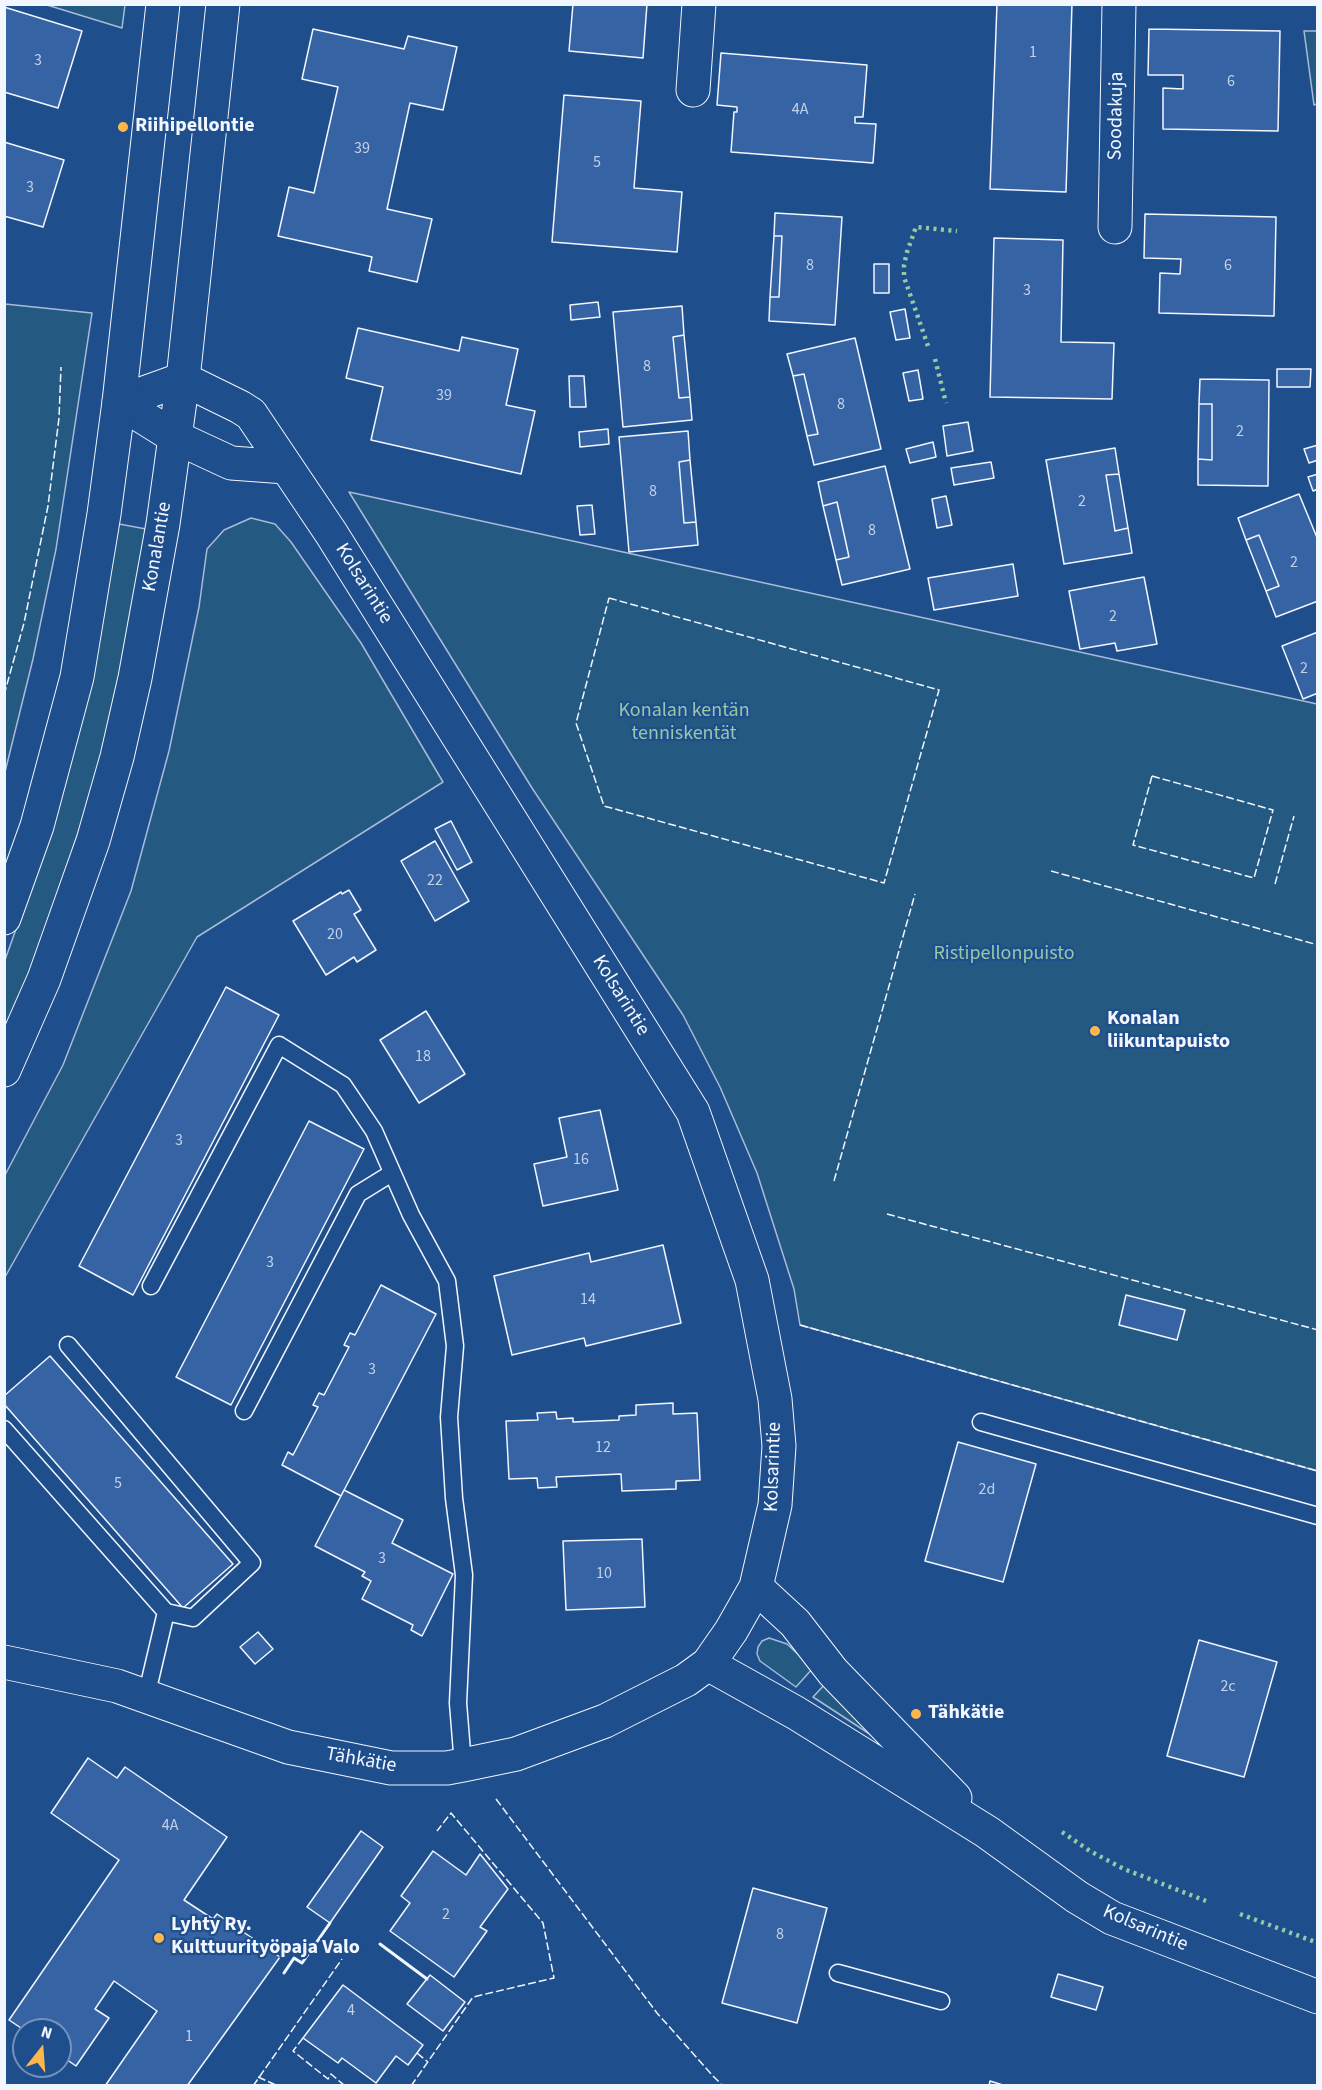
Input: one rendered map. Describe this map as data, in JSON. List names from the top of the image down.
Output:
{
  "streets": {
    "street": [
      "Soodakuja",
      "Konalantie",
      "Kolsarintie",
      "Tähkätie"
    ]
  },
  "crossings": [
    ["Konalantie", "Kolsarintie"],
    ["Kolsarintie", "Tähkätie"]
  ],
  "parks": ["Konalan kentän tenniskentät", "Ristipellonpuisto"],
  "places": [
    "Riihipellontie",
    "Konalan liikuntapuisto",
    "Tähkätie",
    "Lyhty Ry. Kulttuurityöpaja Valo"
  ],
  "house_numbers": [
    "1",
    "3",
    "6",
    "4A",
    "39",
    "5",
    "3",
    "8",
    "6",
    "3",
    "8",
    "39",
    "8",
    "2",
    "8",
    "2",
    "8",
    "2",
    "2",
    "2",
    "22",
    "20",
    "18",
    "3",
    "16",
    "3",
    "14",
    "3",
    "12",
    "5",
    "2d",
    "3",
    "10",
    "2c",
    "4A",
    "2",
    "8",
    "4",
    "1"
  ],
  "north": "top"
}
